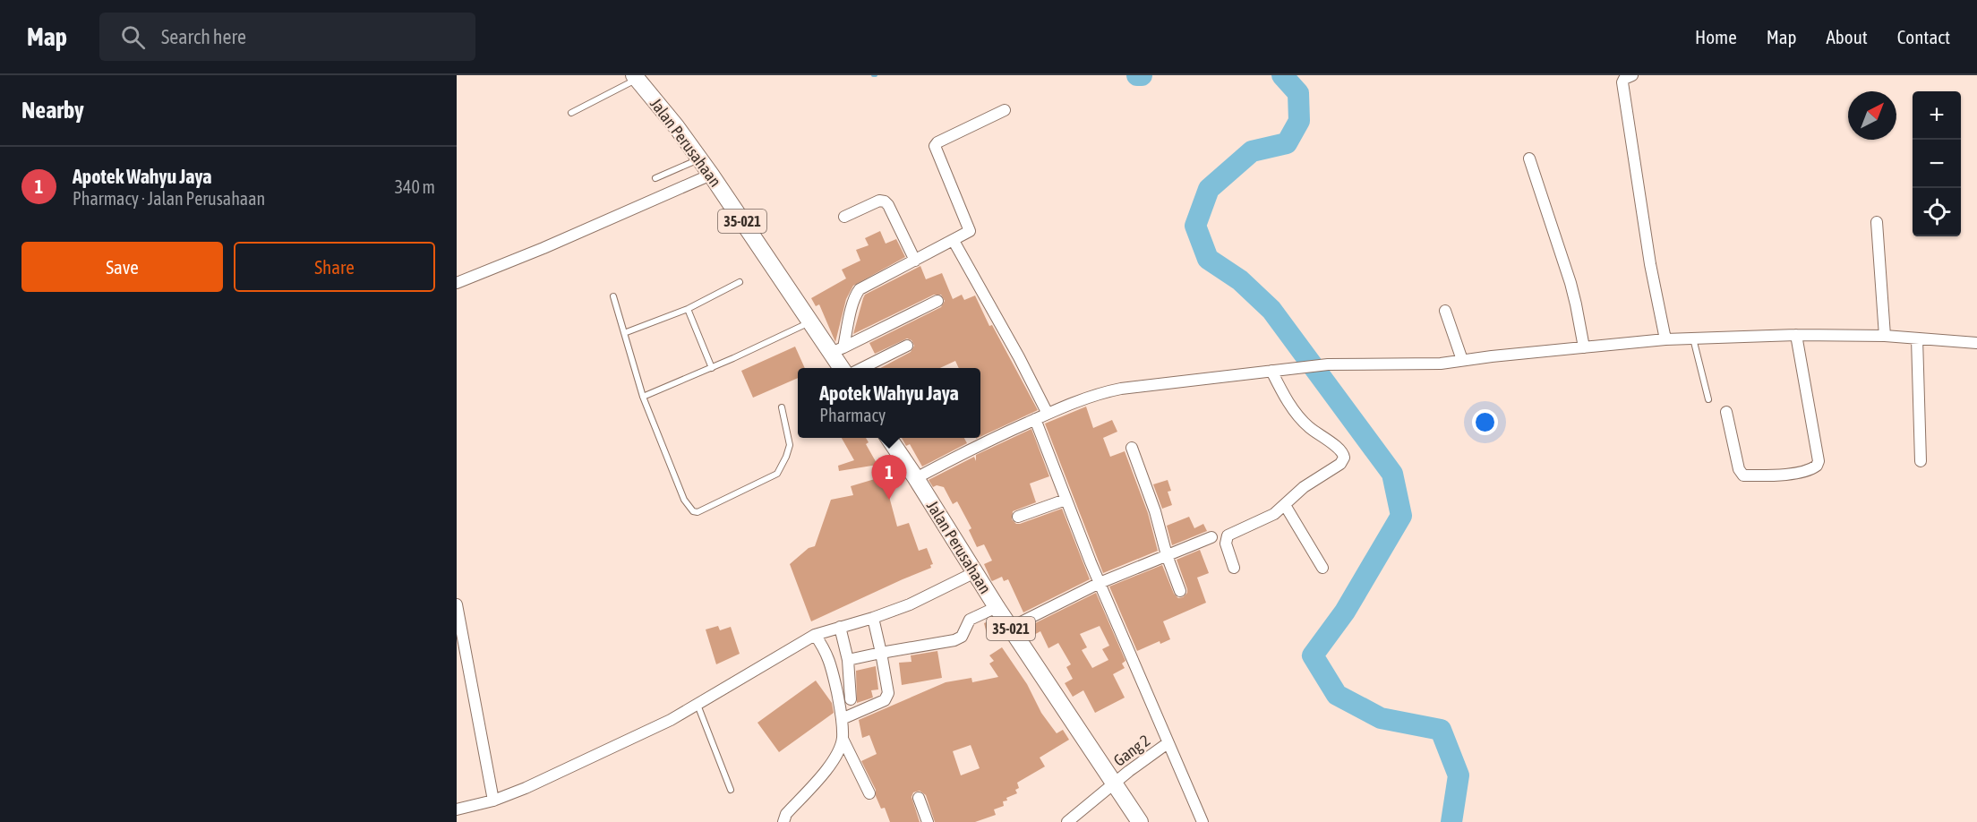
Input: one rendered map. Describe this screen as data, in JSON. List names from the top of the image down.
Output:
{
  "streets": {
    "main road": ["Jalan Perusahaan", "35-021"],
    "street": ["Gang 2"]
  },
  "crossings": [
    ["Jalan Perusahaan", "Gang 2"]
  ],
  "north": "top right",
  "page": {
    "header": "Map",
    "search": "Search here",
    "nav": [
      "Home",
      "Map",
      "About",
      "Contact"
    ],
    "heading": "Nearby",
    "map_buttons": ["+", "−"],
    "list": [
      {
        "mark": "1",
        "name": "Apotek Wahyu Jaya",
        "note": "Pharmacy · Jalan Perusahaan",
        "value": "340 m"
      }
    ],
    "buttons": ["Save", "Share"],
    "popup": ["Apotek Wahyu Jaya", "Pharmacy"],
    "pins": "1"
  }
}
